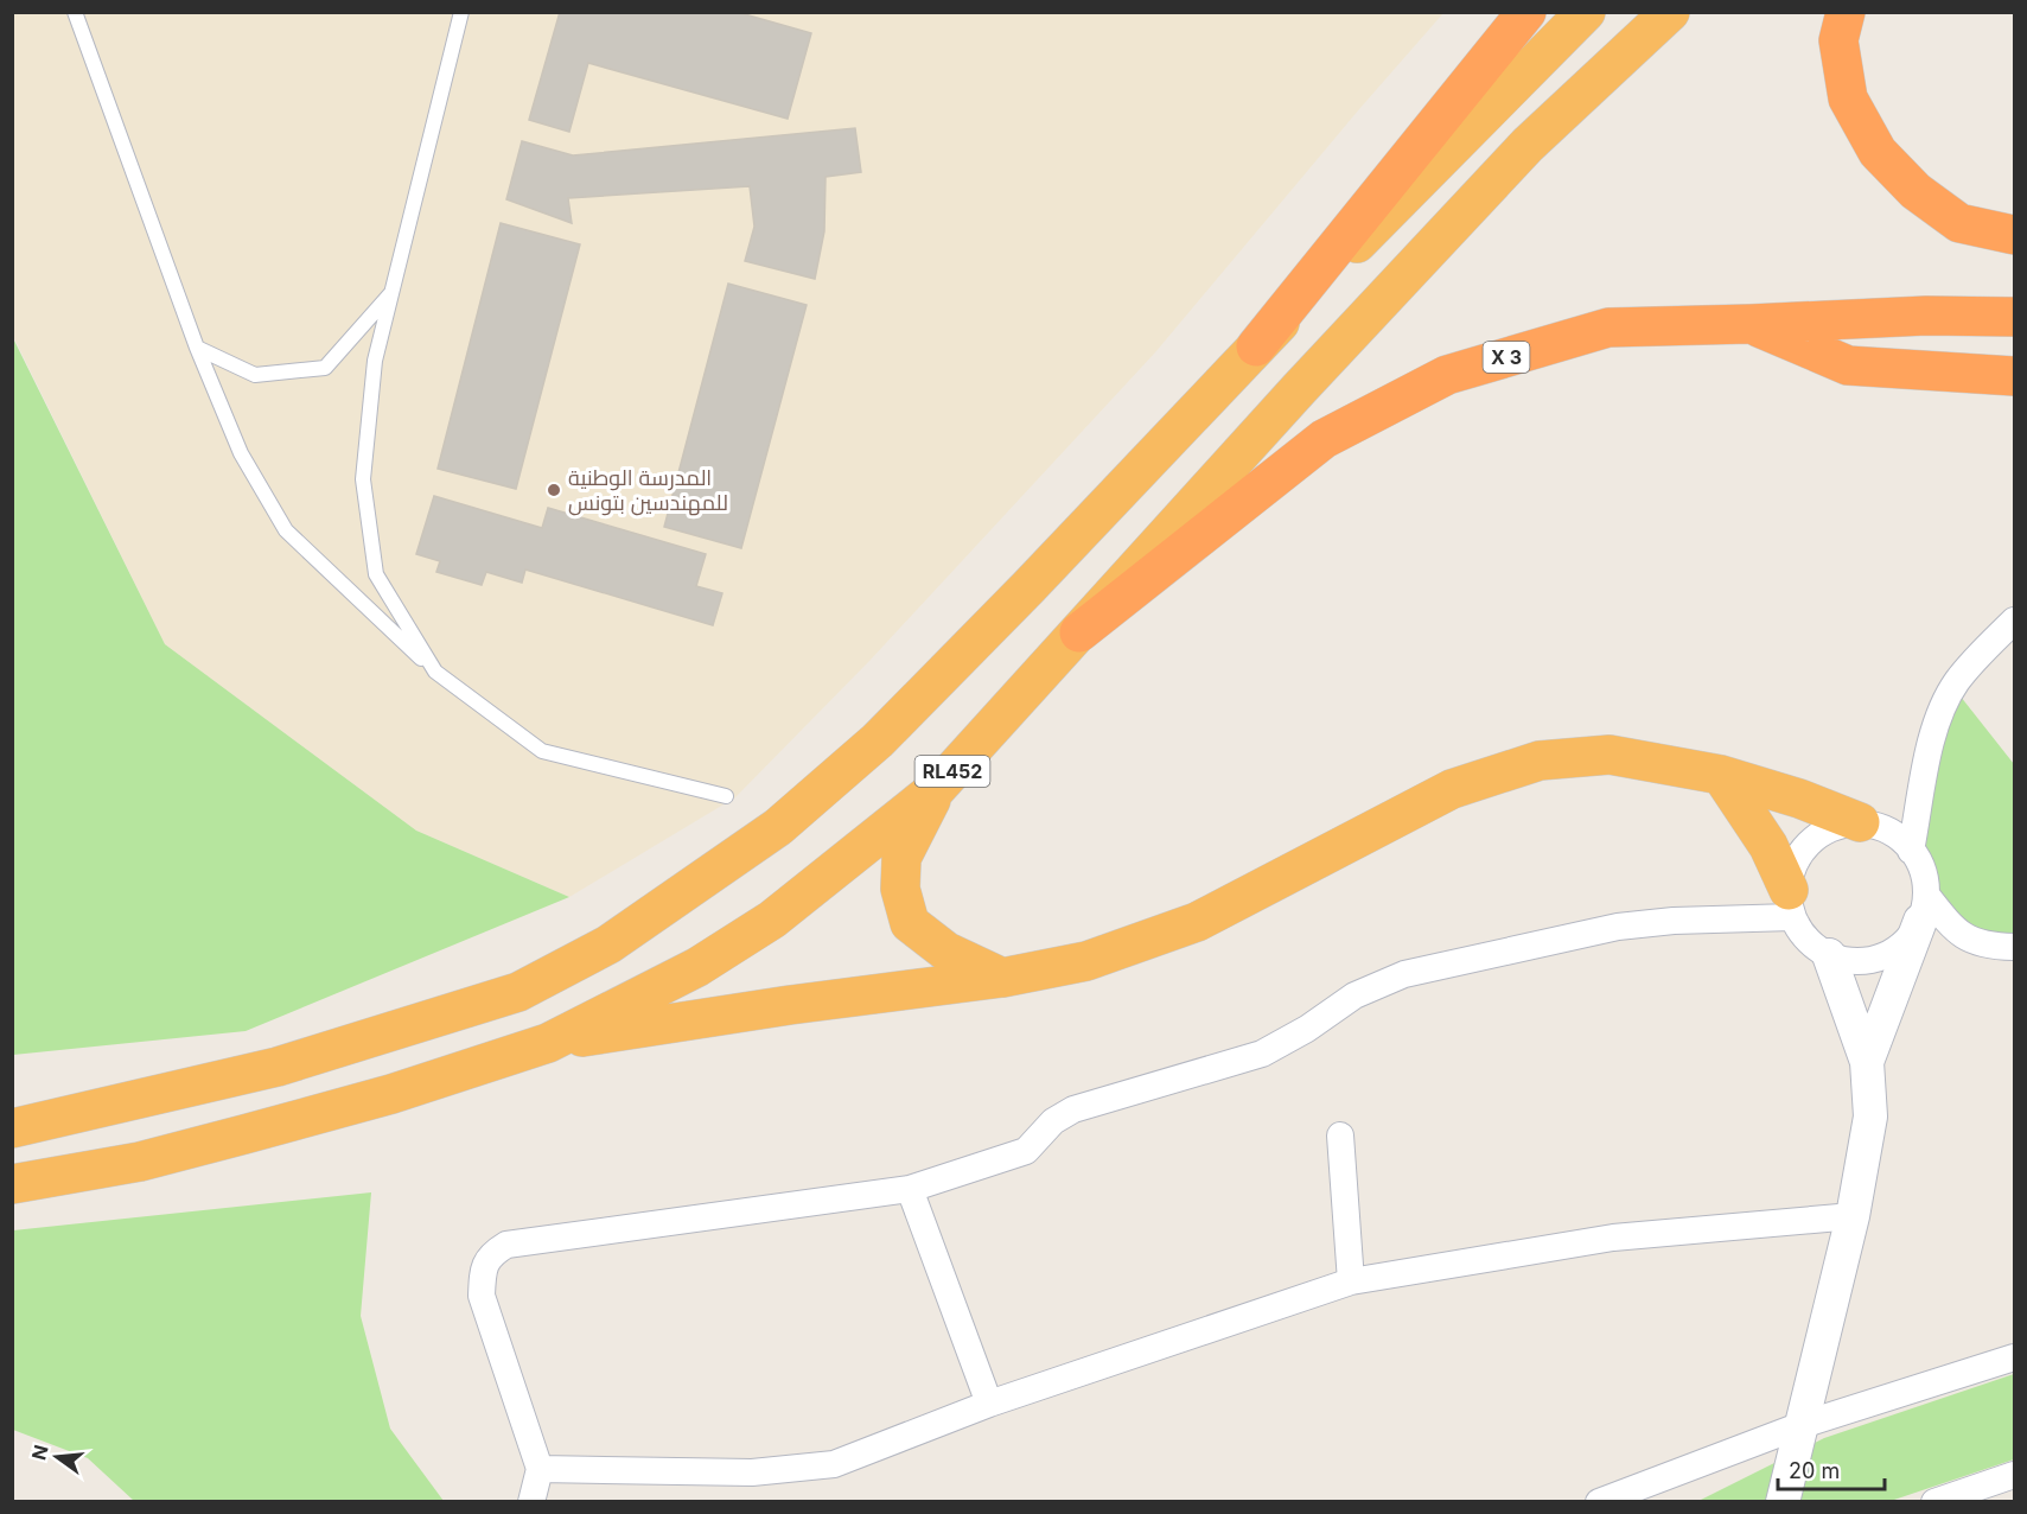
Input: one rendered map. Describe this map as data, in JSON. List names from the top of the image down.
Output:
{
  "streets": {
    "highway": ["X 3", "RL452"]
  },
  "crossings": [
    ["X 3", "RL452"]
  ],
  "places": ["المدرسة الوطنية للمهندسين بتونس"],
  "scale_bar": "20 m",
  "north": "left"
}
